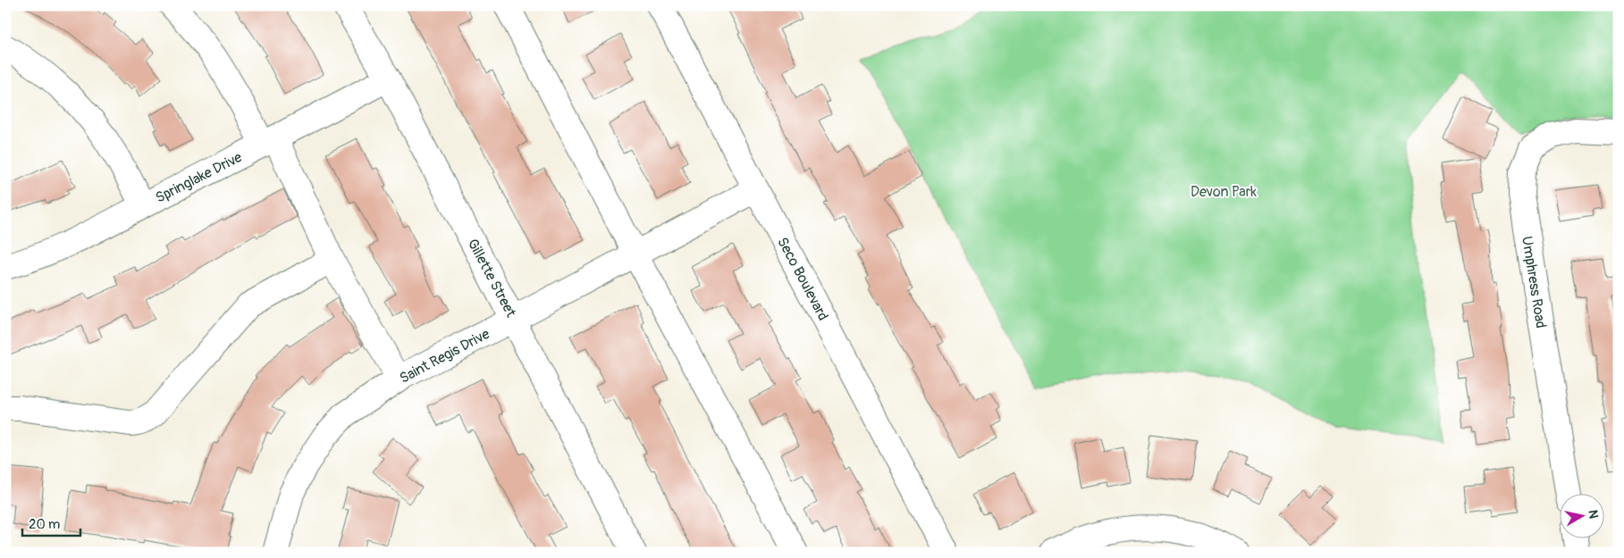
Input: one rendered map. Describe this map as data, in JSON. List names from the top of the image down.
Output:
{
  "streets": {
    "street": [
      "Springlake Drive",
      "Gillette Street",
      "Seco Boulevard",
      "Umphress Road",
      "Saint Regis Drive"
    ]
  },
  "crossings": [
    ["Springlake Drive", "Gillette Street"],
    ["Gillette Street", "Saint Regis Drive"],
    ["Seco Boulevard", "Saint Regis Drive"]
  ],
  "parks": ["Devon Park"],
  "scale_bar": "20 m",
  "north": "right"
}
